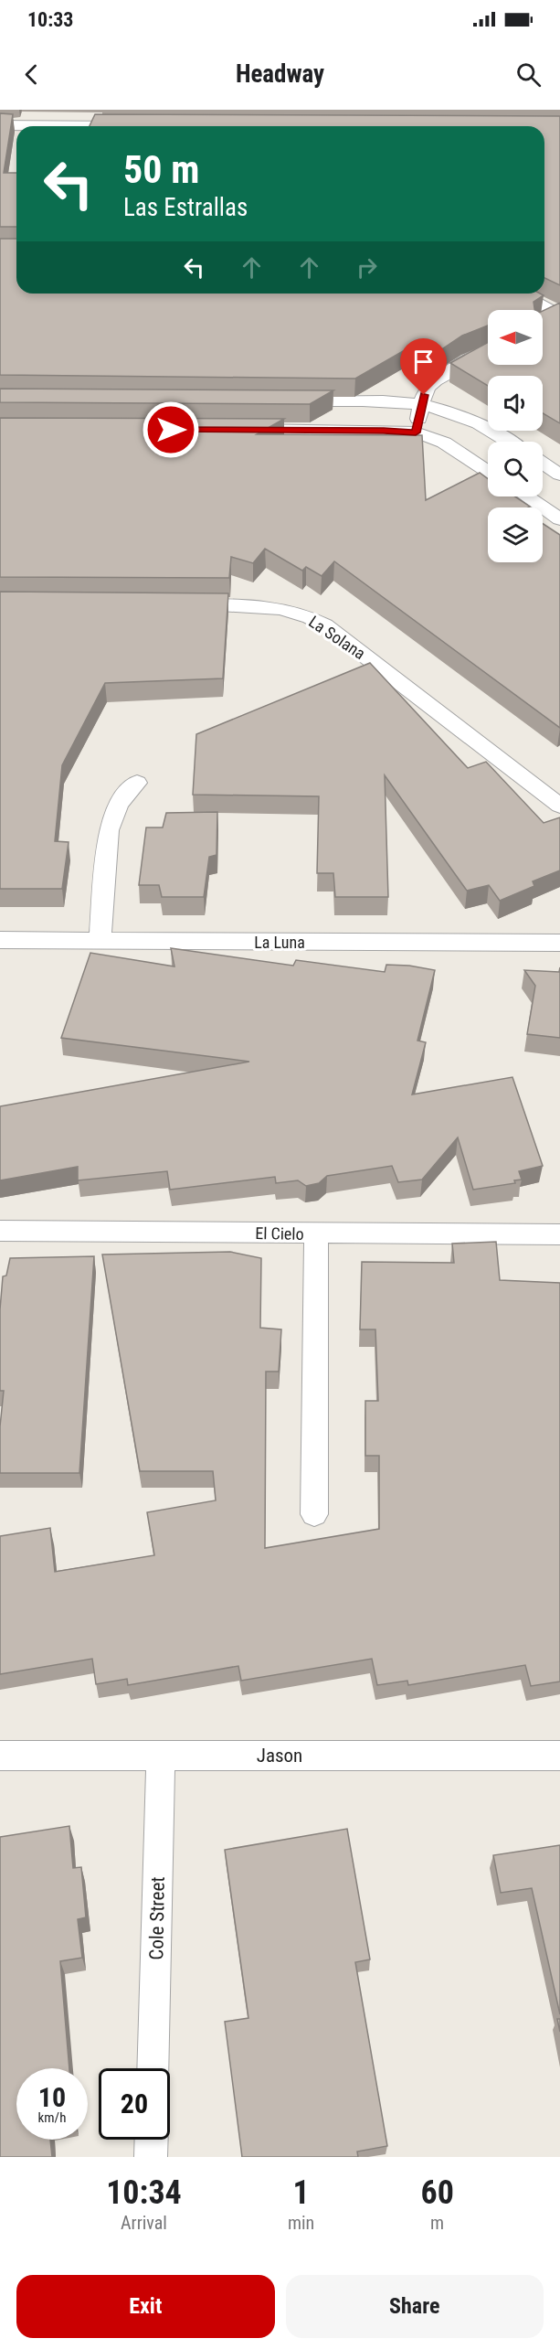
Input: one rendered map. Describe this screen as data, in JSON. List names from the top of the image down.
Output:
{
  "streets": {
    "lane": [
      "La Solana",
      "La Luna",
      "El Cielo",
      "Jason",
      "Cole Street"
    ]
  },
  "crossings": [
    ["Jason", "Cole Street"]
  ],
  "north": "left",
  "page": {
    "status": "10:33",
    "header": "Headway",
    "turn": ["50 m", "Las Estrallas"],
    "speed": "10 km/h",
    "limit": "20",
    "eta": [
      "10:34",
      "Arrival",
      "1",
      "min",
      "60",
      "m"
    ],
    "buttons": ["Exit", "Share"]
  }
}
